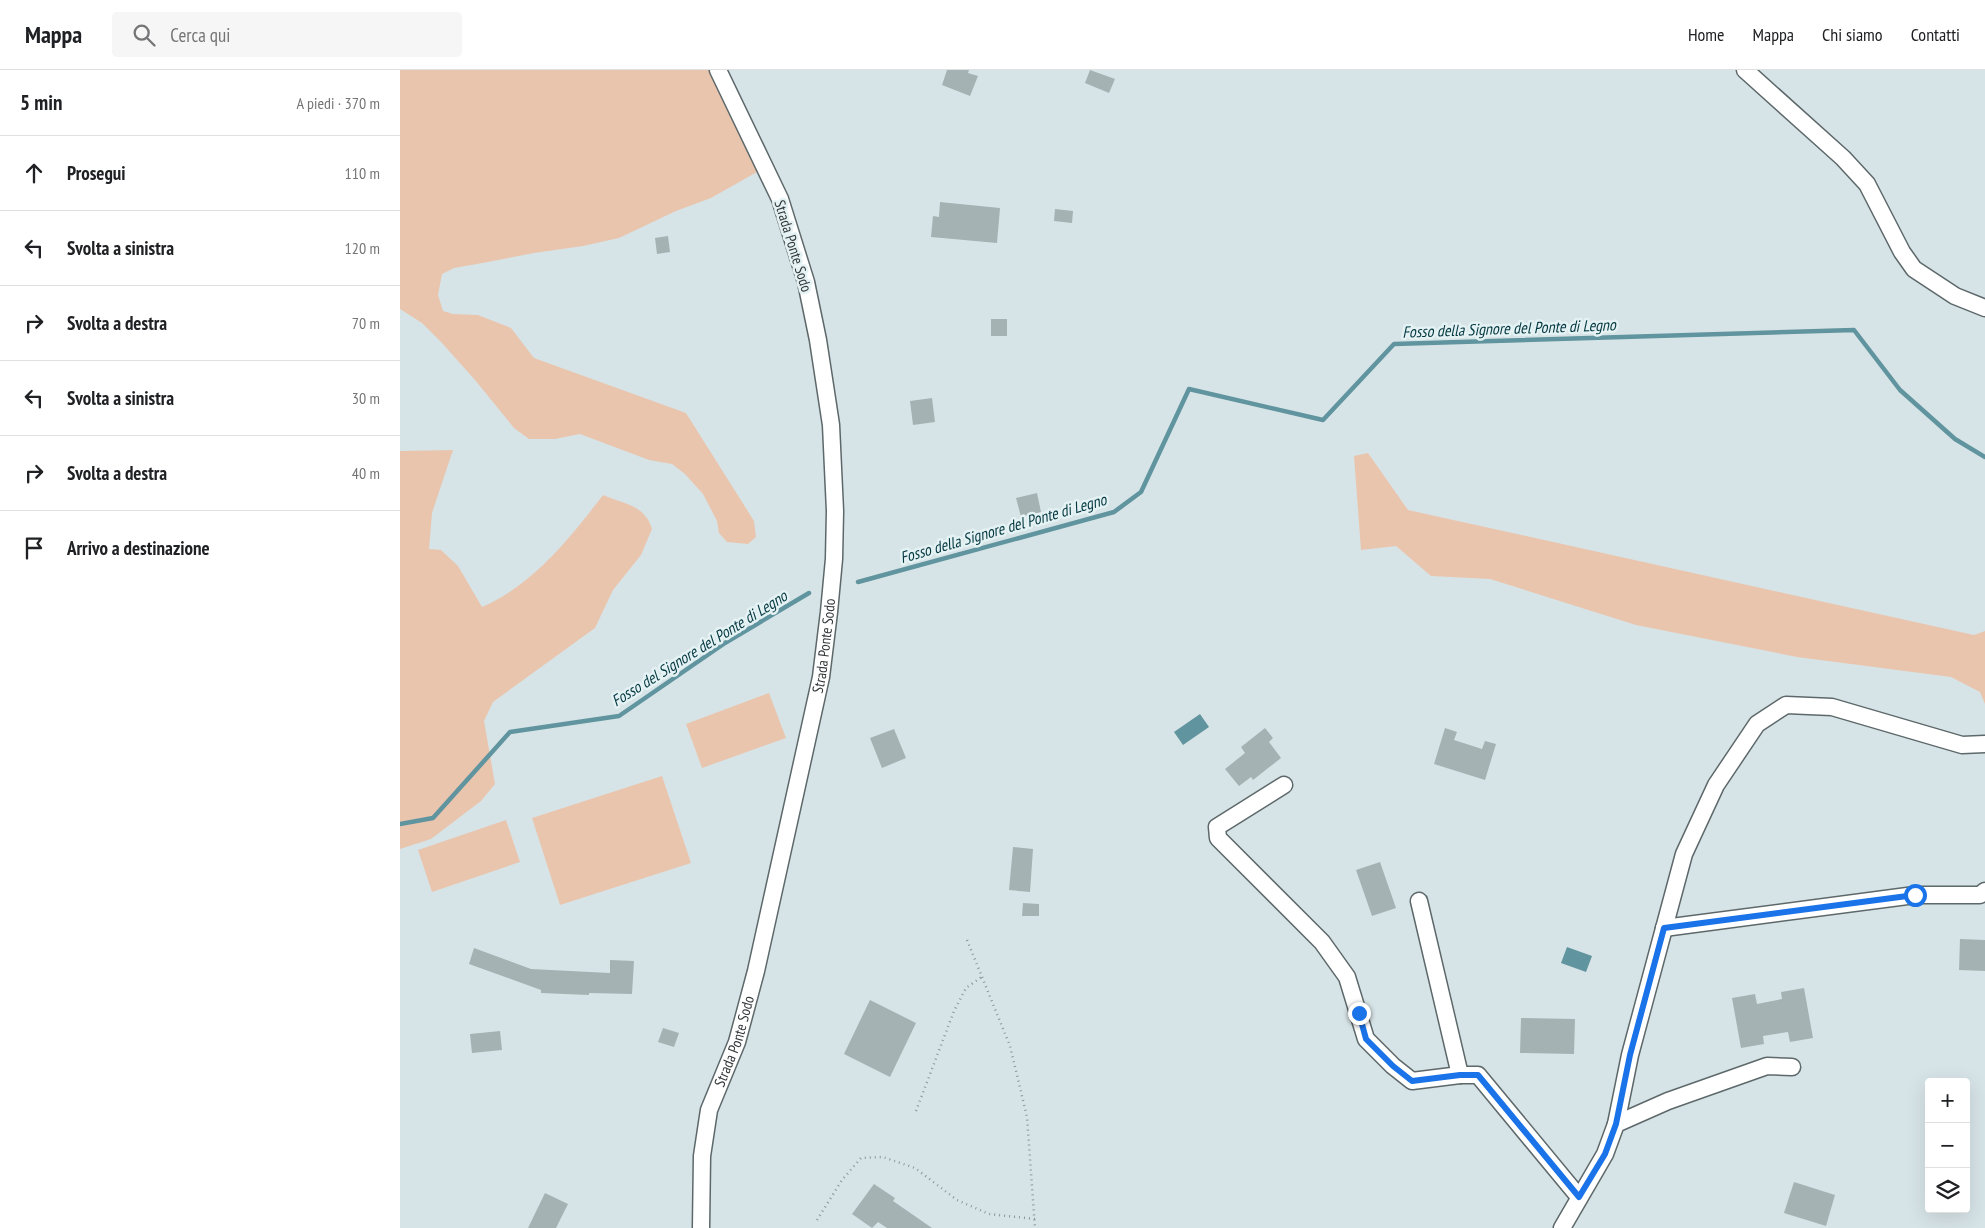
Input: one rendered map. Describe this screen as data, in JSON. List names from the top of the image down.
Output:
{
  "streets": {
    "street": ["Strada Ponte Sodo"]
  },
  "water": ["Fosso della Signore del Ponte di Legno", "Fosso del Signore del Ponte di Legno"],
  "page": {
    "header": "Mappa",
    "search": "Cerca qui",
    "nav": [
      "Home",
      "Mappa",
      "Chi siamo",
      "Contatti"
    ],
    "heading": ["5 min", "A piedi · 370 m"],
    "list": [
      ["Prosegui", "110 m"],
      ["Svolta a sinistra", "120 m"],
      ["Svolta a destra", "70 m"],
      ["Svolta a sinistra", "30 m"],
      ["Svolta a destra", "40 m"],
      "Arrivo a destinazione"
    ],
    "map_buttons": ["+", "−"]
  }
}
